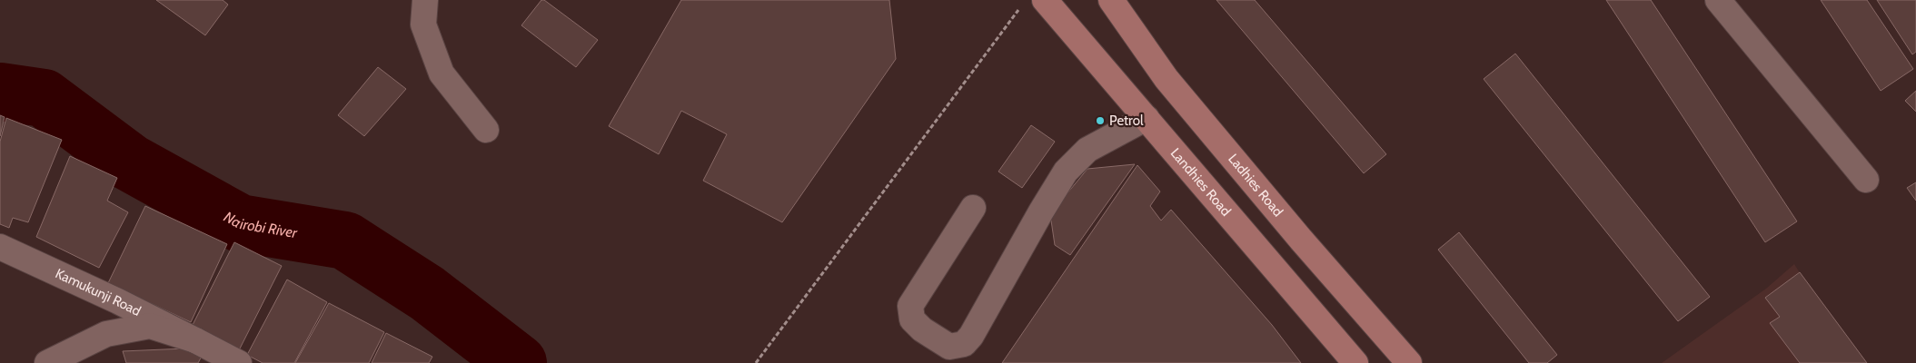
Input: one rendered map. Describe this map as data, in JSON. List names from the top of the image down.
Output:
{
  "streets": {
    "main road": ["Landhies Road", "Ladhies Road"],
    "street": ["Kamukunji Road"]
  },
  "water": ["Nairobi River"],
  "places": ["Petrol"]
}
